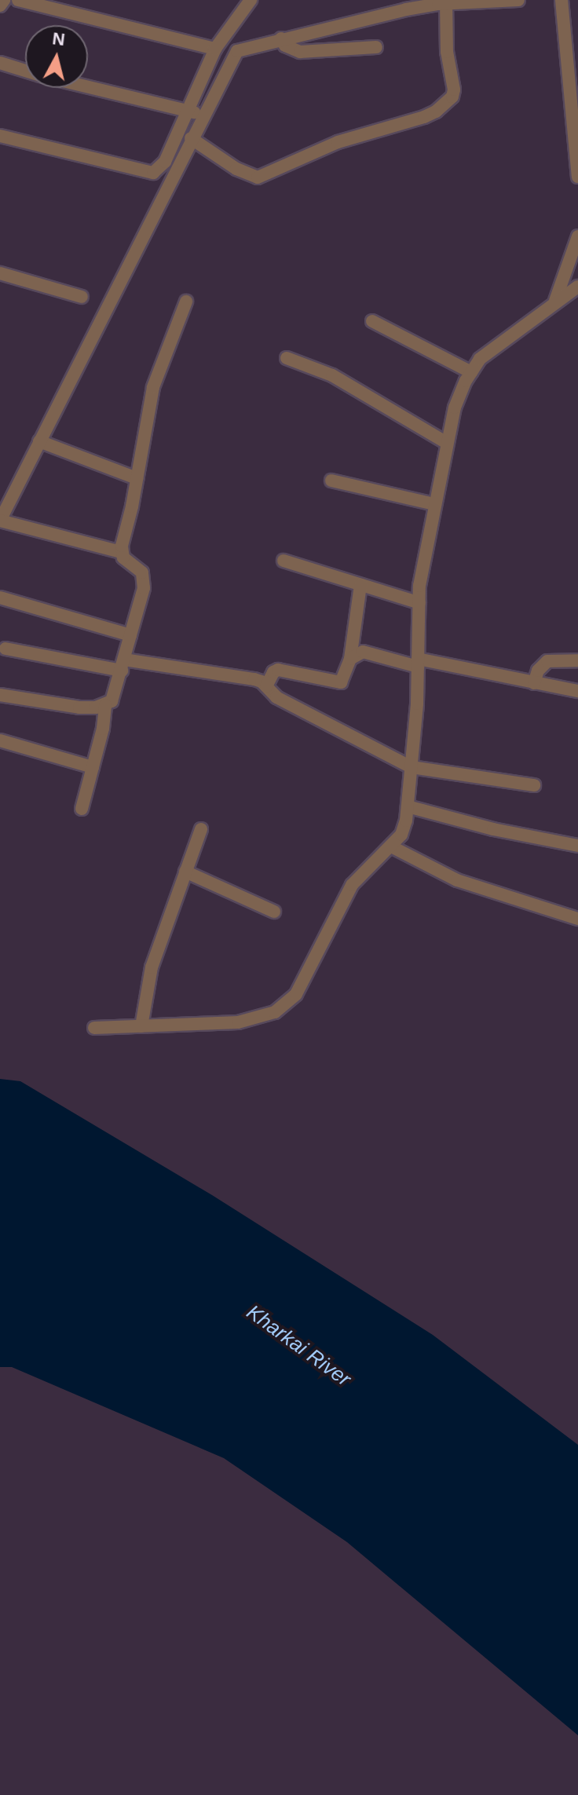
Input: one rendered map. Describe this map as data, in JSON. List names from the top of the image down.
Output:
{
  "water": ["Kharkai River"],
  "north": "top"
}
